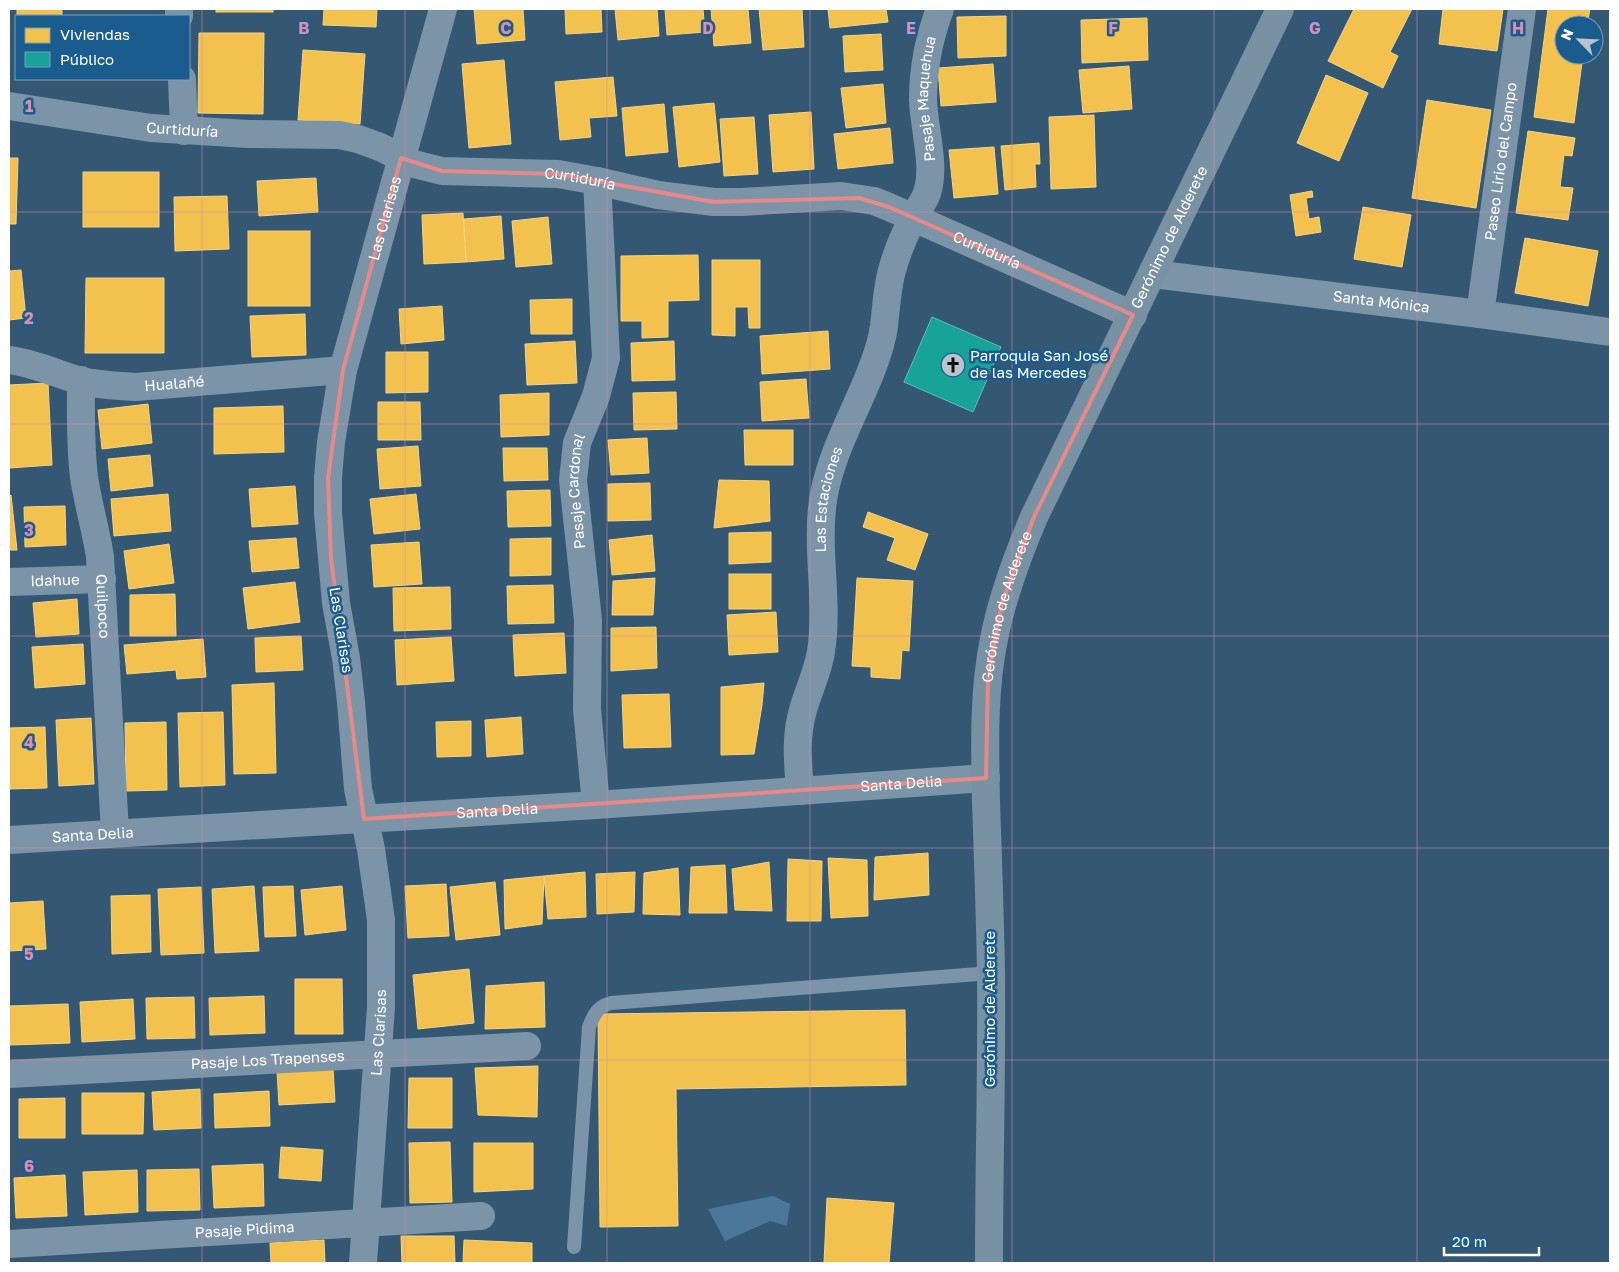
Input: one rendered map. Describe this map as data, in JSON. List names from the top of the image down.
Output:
{
  "streets": {
    "street": [
      "Pasaje Maquehua",
      "Curtiduría",
      "Paseo Lirio del Campo",
      "Las Clarisas",
      "Gerónimo de Alderete",
      "Santa Mónica",
      "Hualañé",
      "Pasaje Cardonal",
      "Las Estaciones",
      "Idahue",
      "Quilpoco",
      "Santa Delia",
      "Pasaje Los Trapenses",
      "Pasaje Pidima"
    ]
  },
  "crossings": [
    ["Pasaje Maquehua", "Curtiduría"],
    ["Pasaje Maquehua", "Las Estaciones"],
    ["Curtiduría", "Las Clarisas"],
    ["Curtiduría", "Gerónimo de Alderete"],
    ["Curtiduría", "Pasaje Cardonal"],
    ["Curtiduría", "Las Estaciones"],
    ["Paseo Lirio del Campo", "Santa Mónica"],
    ["Las Clarisas", "Hualañé"],
    ["Las Clarisas", "Santa Delia"],
    ["Las Clarisas", "Pasaje Los Trapenses"],
    ["Las Clarisas", "Pasaje Pidima"],
    ["Gerónimo de Alderete", "Santa Mónica"],
    ["Gerónimo de Alderete", "Santa Delia"],
    ["Hualañé", "Quilpoco"],
    ["Pasaje Cardonal", "Santa Delia"],
    ["Las Estaciones", "Santa Delia"],
    ["Idahue", "Quilpoco"],
    ["Quilpoco", "Santa Delia"]
  ],
  "places": {
    "church": ["Parroquia San José de las Mercedes"]
  },
  "legend": ["Viviendas", "Público"],
  "scale_bar": "20 m",
  "north": "top left",
  "grid": {
    "columns": [
      "B",
      "C",
      "D",
      "E",
      "F",
      "G",
      "H"
    ],
    "rows": [
      "1",
      "2",
      "3",
      "4",
      "5",
      "6"
    ]
  }
}
